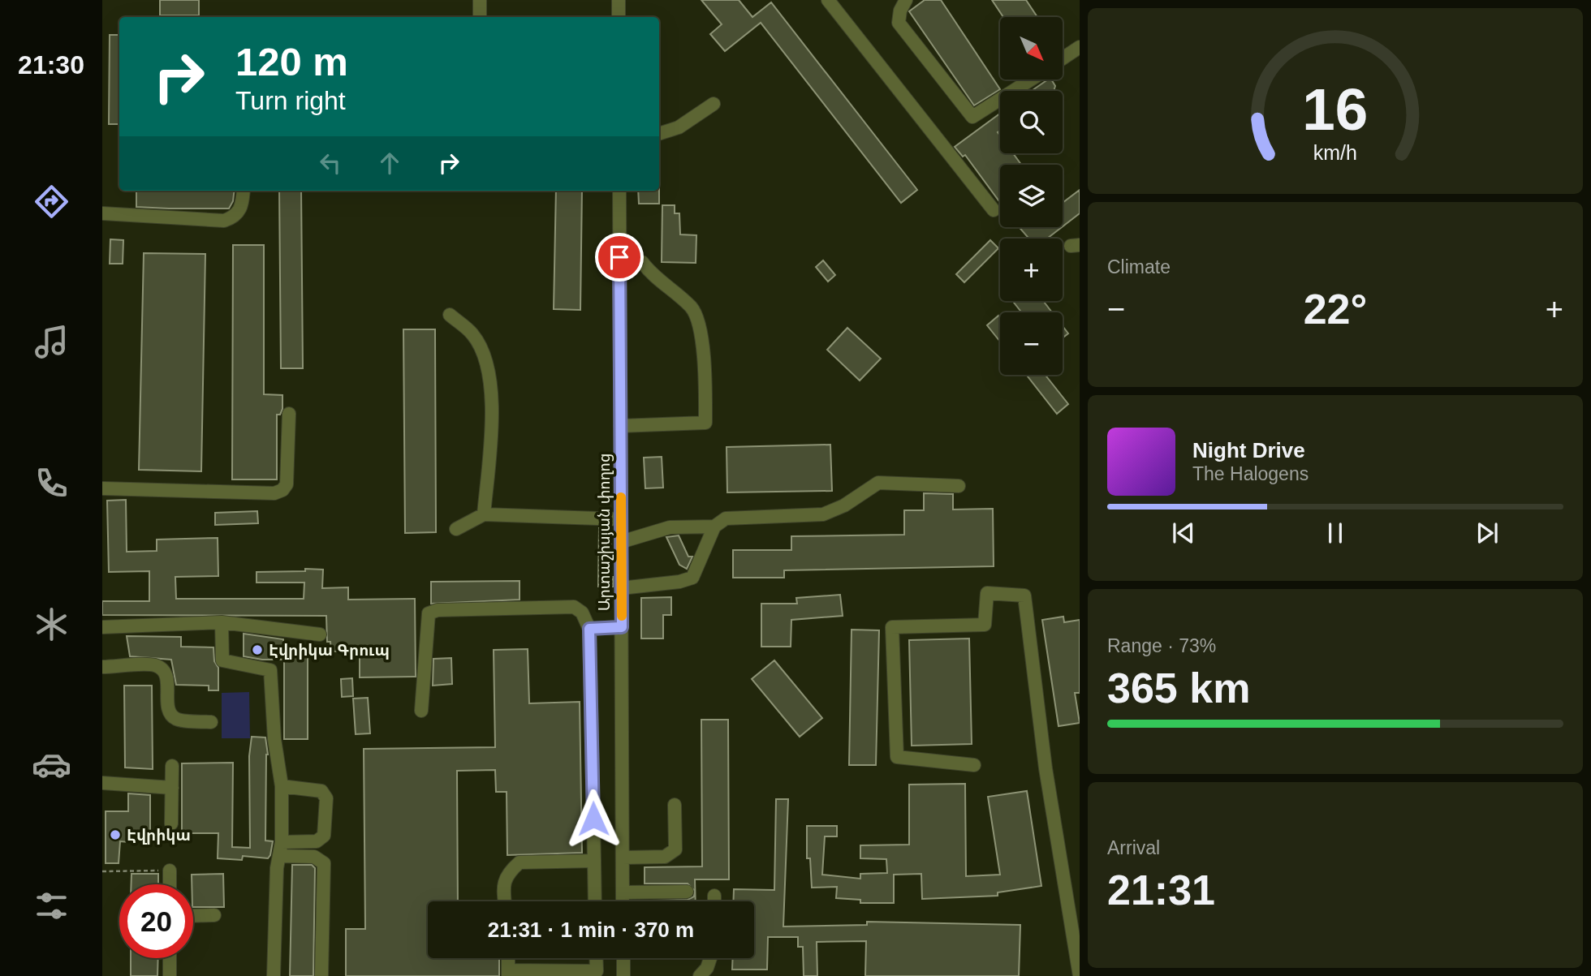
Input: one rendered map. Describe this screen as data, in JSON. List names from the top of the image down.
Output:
{
  "streets": {
    "street": ["Արտաշիսյան փողոց"]
  },
  "places": ["Էվրիկա Գրուպ", "Էվրիկա"],
  "north": "bottom right",
  "page": {
    "tabs": "21:30",
    "map_buttons": ["+", "−"],
    "turn": ["120 m", "Turn right"],
    "tile": [
      "Climate",
      ["Range · 73%", "365 km"],
      ["Arrival", "21:31"]
    ],
    "heat": ["−", "22°", "+"],
    "song": ["Night Drive", "The Halogens"],
    "limit": "20",
    "trip": "21:31 · 1 min · 370 m",
    "gauge": ["16", "km/h"]
  }
}
